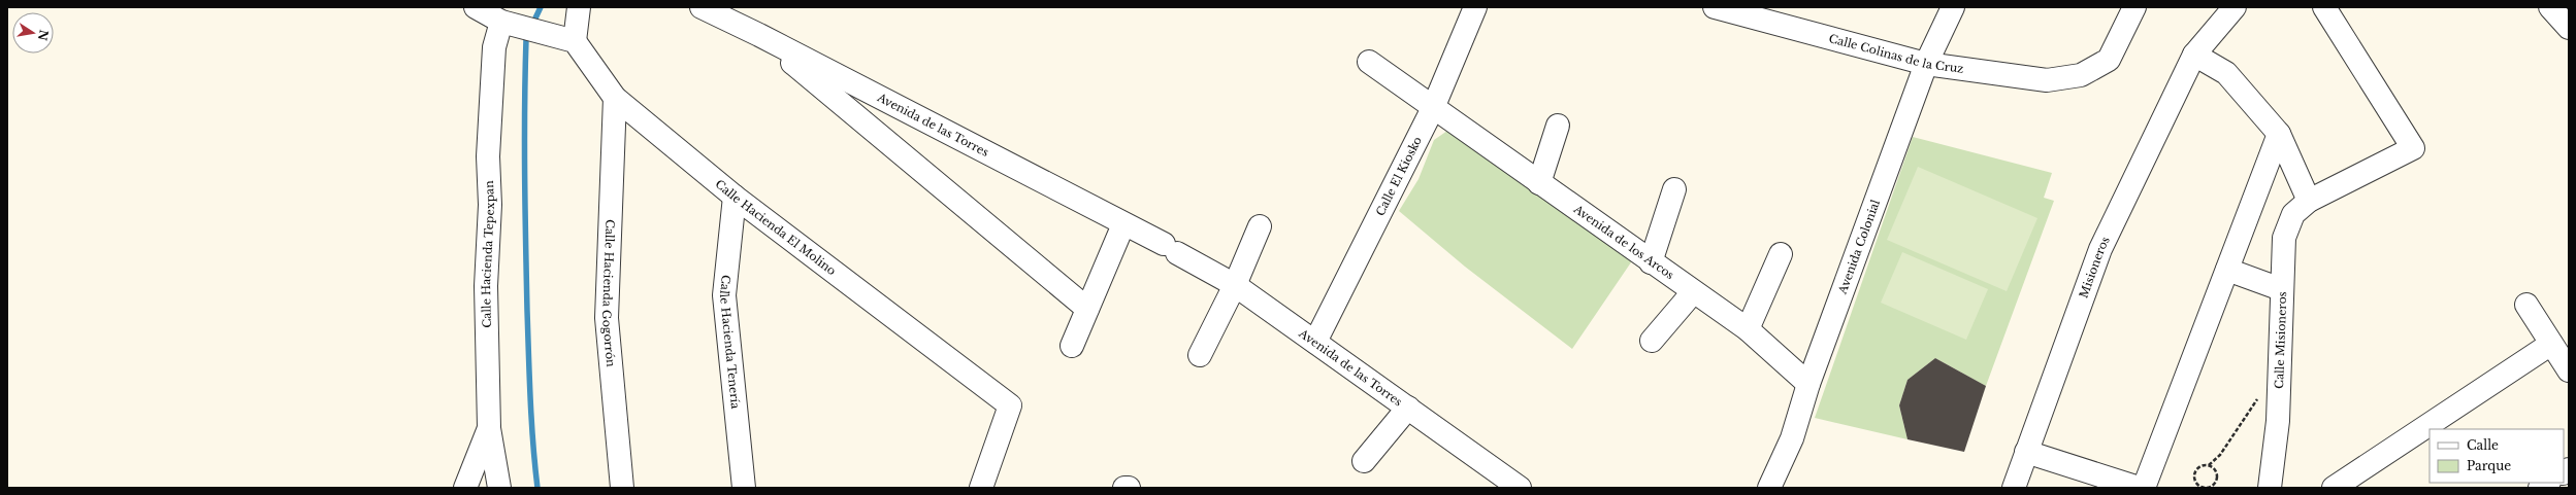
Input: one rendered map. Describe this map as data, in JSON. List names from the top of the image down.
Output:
{
  "streets": {
    "street": [
      "Calle Colinas de la Cruz",
      "Avenida de las Torres",
      "Calle El Kiosko",
      "Calle Hacienda El Molino",
      "Avenida de los Arcos",
      "Avenida Colonial",
      "Calle Hacienda Tepexpan",
      "Misioneros",
      "Calle Hacienda Gogorrón",
      "Calle Misioneros",
      "Calle Hacienda Tenería"
    ]
  },
  "crossings": [
    ["Calle Colinas de la Cruz", "Avenida Colonial"],
    ["Avenida de las Torres", "Calle El Kiosko"],
    ["Calle El Kiosko", "Avenida de los Arcos"],
    ["Calle Hacienda El Molino", "Calle Hacienda Gogorrón"],
    ["Calle Hacienda El Molino", "Calle Hacienda Tenería"],
    ["Avenida de los Arcos", "Avenida Colonial"]
  ],
  "legend": ["Calle", "Parque"],
  "north": "right"
}
